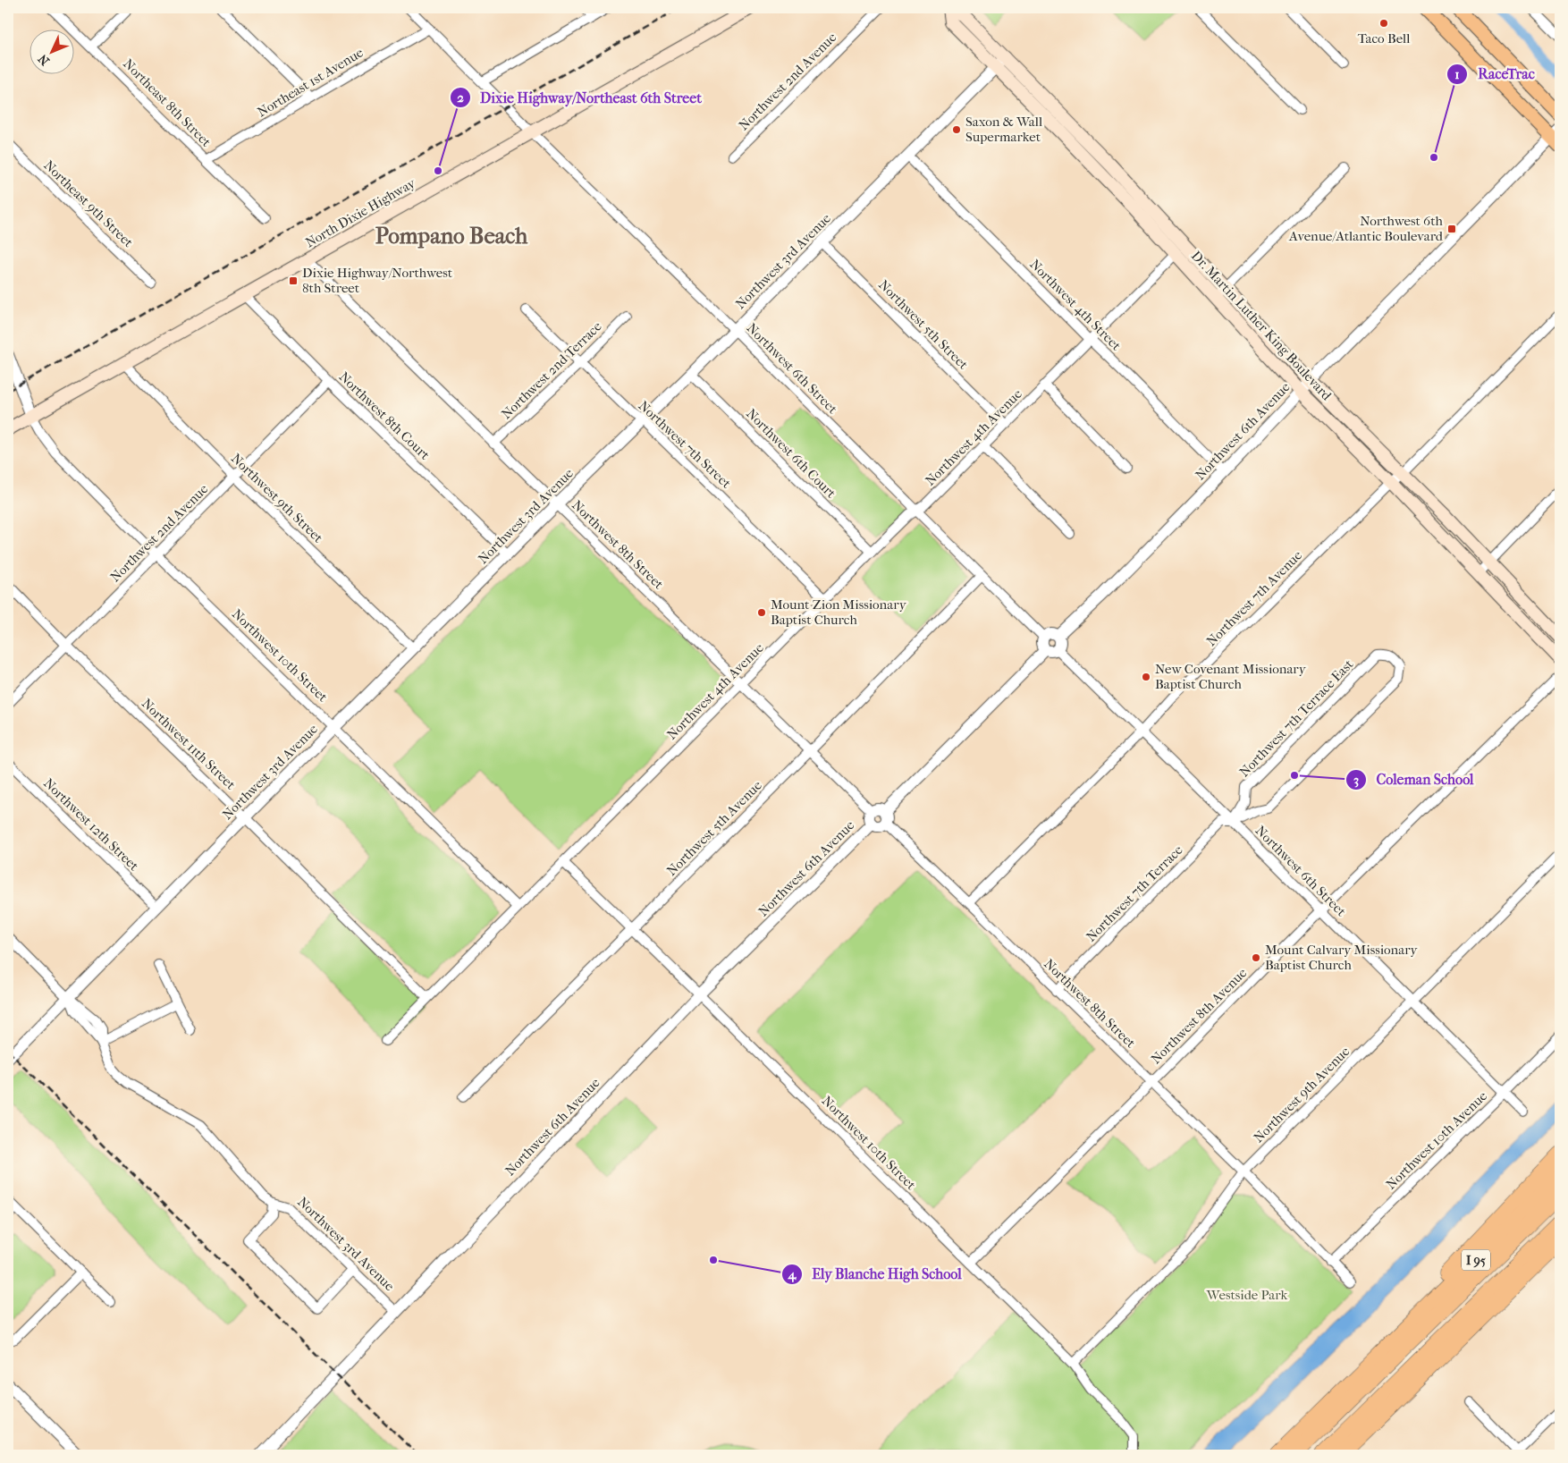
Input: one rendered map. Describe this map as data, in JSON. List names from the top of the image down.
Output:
{
  "streets": {
    "highway": ["I 95"],
    "main road": ["North Dixie Highway", "Dr. Martin Luther King Boulevard"],
    "street": [
      "Northwest 2nd Avenue",
      "Northeast 1st Avenue",
      "Northeast 8th Street",
      "Northeast 9th Street",
      "Northwest 3rd Avenue",
      "Northwest 4th Street",
      "Northwest 5th Street",
      "Northwest 6th Street",
      "Northwest 2nd Terrace",
      "Northwest 8th Court",
      "Northwest 6th Avenue",
      "Northwest 4th Avenue",
      "Northwest 7th Street",
      "Northwest 6th Court",
      "Northwest 9th Street",
      "Northwest 8th Street",
      "Northwest 7th Avenue",
      "Northwest 10th Street",
      "Northwest 7th Terrace East",
      "Northwest 11th Street",
      "Northwest 12th Street",
      "Northwest 5th Avenue",
      "Northwest 7th Terrace",
      "Northwest 8th Avenue",
      "Northwest 9th Avenue",
      "Northwest 10th Avenue"
    ]
  },
  "crossings": [
    ["Northwest 2nd Avenue", "Northwest 8th Court"],
    ["Northwest 2nd Avenue", "Northwest 9th Street"],
    ["Northwest 2nd Avenue", "Northwest 10th Street"],
    ["Northwest 2nd Avenue", "Northwest 11th Street"],
    ["Northeast 1st Avenue", "Northeast 8th Street"],
    ["Northeast 1st Avenue", "Northwest 6th Street"],
    ["North Dixie Highway", "Northwest 6th Street"],
    ["North Dixie Highway", "Northwest 8th Court"],
    ["North Dixie Highway", "Northwest 9th Street"],
    ["North Dixie Highway", "Northwest 8th Street"],
    ["North Dixie Highway", "Northwest 10th Street"],
    ["Northwest 3rd Avenue", "Northwest 4th Street"],
    ["Northwest 3rd Avenue", "Northwest 5th Street"],
    ["Northwest 3rd Avenue", "Dr. Martin Luther King Boulevard"],
    ["Northwest 3rd Avenue", "Northwest 6th Street"],
    ["Northwest 3rd Avenue", "Northwest 8th Court"],
    ["Northwest 3rd Avenue", "Northwest 6th Avenue"],
    ["Northwest 3rd Avenue", "Northwest 7th Street"],
    ["Northwest 3rd Avenue", "Northwest 6th Court"],
    ["Northwest 3rd Avenue", "Northwest 9th Street"],
    ["Northwest 3rd Avenue", "Northwest 8th Street"],
    ["Northwest 3rd Avenue", "Northwest 10th Street"],
    ["Northwest 3rd Avenue", "Northwest 11th Street"],
    ["Northwest 3rd Avenue", "Northwest 12th Street"],
    ["Northwest 4th Street", "Northwest 6th Avenue"],
    ["Northwest 4th Street", "Northwest 4th Avenue"],
    ["Northwest 5th Street", "Northwest 4th Avenue"],
    ["Dr. Martin Luther King Boulevard", "Northwest 6th Avenue"],
    ["Dr. Martin Luther King Boulevard", "Northwest 4th Avenue"],
    ["Dr. Martin Luther King Boulevard", "Northwest 7th Avenue"],
    ["Northwest 6th Street", "Northwest 6th Avenue"],
    ["Northwest 6th Street", "Northwest 4th Avenue"],
    ["Northwest 6th Street", "Northwest 7th Avenue"],
    ["Northwest 6th Street", "Northwest 7th Terrace East"],
    ["Northwest 6th Street", "Northwest 5th Avenue"],
    ["Northwest 6th Street", "Northwest 7th Terrace"],
    ["Northwest 6th Street", "Northwest 8th Avenue"],
    ["Northwest 6th Street", "Northwest 9th Avenue"],
    ["Northwest 6th Street", "Northwest 10th Avenue"],
    ["Northwest 2nd Terrace", "Northwest 7th Street"],
    ["Northwest 2nd Terrace", "Northwest 8th Street"],
    ["Northwest 6th Avenue", "Northwest 8th Street"],
    ["Northwest 6th Avenue", "Northwest 10th Street"],
    ["Northwest 4th Avenue", "Northwest 7th Street"],
    ["Northwest 4th Avenue", "Northwest 6th Court"],
    ["Northwest 4th Avenue", "Northwest 8th Street"],
    ["Northwest 4th Avenue", "Northwest 10th Street"],
    ["Northwest 4th Avenue", "Northwest 11th Street"],
    ["Northwest 8th Street", "Northwest 7th Avenue"],
    ["Northwest 8th Street", "Northwest 5th Avenue"],
    ["Northwest 8th Street", "Northwest 7th Terrace"],
    ["Northwest 8th Street", "Northwest 8th Avenue"],
    ["Northwest 8th Street", "Northwest 9th Avenue"],
    ["Northwest 8th Street", "Northwest 10th Avenue"],
    ["Northwest 10th Street", "Northwest 5th Avenue"],
    ["Northwest 10th Street", "Northwest 8th Avenue"],
    ["Northwest 10th Street", "Northwest 9th Avenue"],
    ["Northwest 7th Terrace East", "Northwest 7th Terrace"]
  ],
  "districts": ["Pompano Beach"],
  "parks": ["Westside Park"],
  "places": {
    "other": [
      "Taco Bell",
      "Saxon & Wall Supermarket",
      "RaceTrac",
      "Dixie Highway/Northeast 6th Street",
      "Mount Zion Missionary Baptist Church",
      "New Covenant Missionary Baptist Church",
      "Coleman School",
      "Mount Calvary Missionary Baptist Church",
      "Ely Blanche High School"
    ],
    "transit": ["Northwest 6th Avenue/Atlantic Boulevard", "Dixie Highway/Northwest 8th Street"]
  },
  "north": "bottom left"
}
